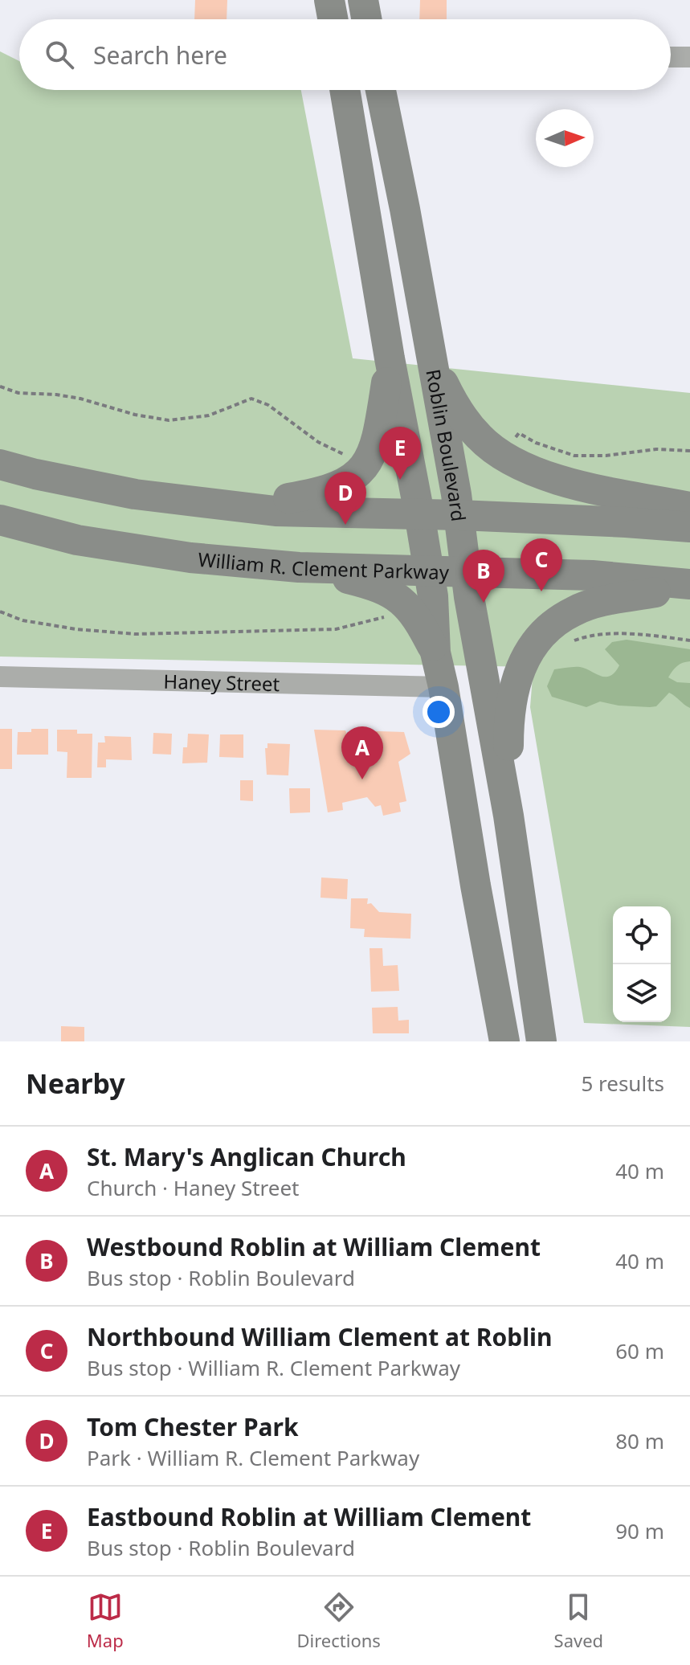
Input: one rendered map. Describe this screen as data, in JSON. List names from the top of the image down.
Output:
{
  "streets": {
    "main road": ["Roblin Boulevard", "William R. Clement Parkway"],
    "street": ["Haney Street"]
  },
  "crossings": [
    ["Roblin Boulevard", "William R. Clement Parkway"],
    ["Roblin Boulevard", "Haney Street"]
  ],
  "north": "right",
  "page": {
    "search": "Search here",
    "pins": [
      "E",
      "D",
      "C",
      "B",
      "A"
    ],
    "heading": ["Nearby", "5 results"],
    "list": [
      {
        "mark": "A",
        "name": "St. Mary's Anglican Church",
        "note": "Church · Haney Street",
        "value": "40 m"
      },
      {
        "mark": "B",
        "name": "Westbound Roblin at William Clement",
        "note": "Bus stop · Roblin Boulevard",
        "value": "40 m"
      },
      {
        "mark": "C",
        "name": "Northbound William Clement at Roblin",
        "note": "Bus stop · William R. Clement Parkway",
        "value": "60 m"
      },
      {
        "mark": "D",
        "name": "Tom Chester Park",
        "note": "Park · William R. Clement Parkway",
        "value": "80 m"
      },
      {
        "mark": "E",
        "name": "Eastbound Roblin at William Clement",
        "note": "Bus stop · Roblin Boulevard",
        "value": "90 m"
      }
    ],
    "nav": ["Map", "Directions", "Saved"]
  }
}
